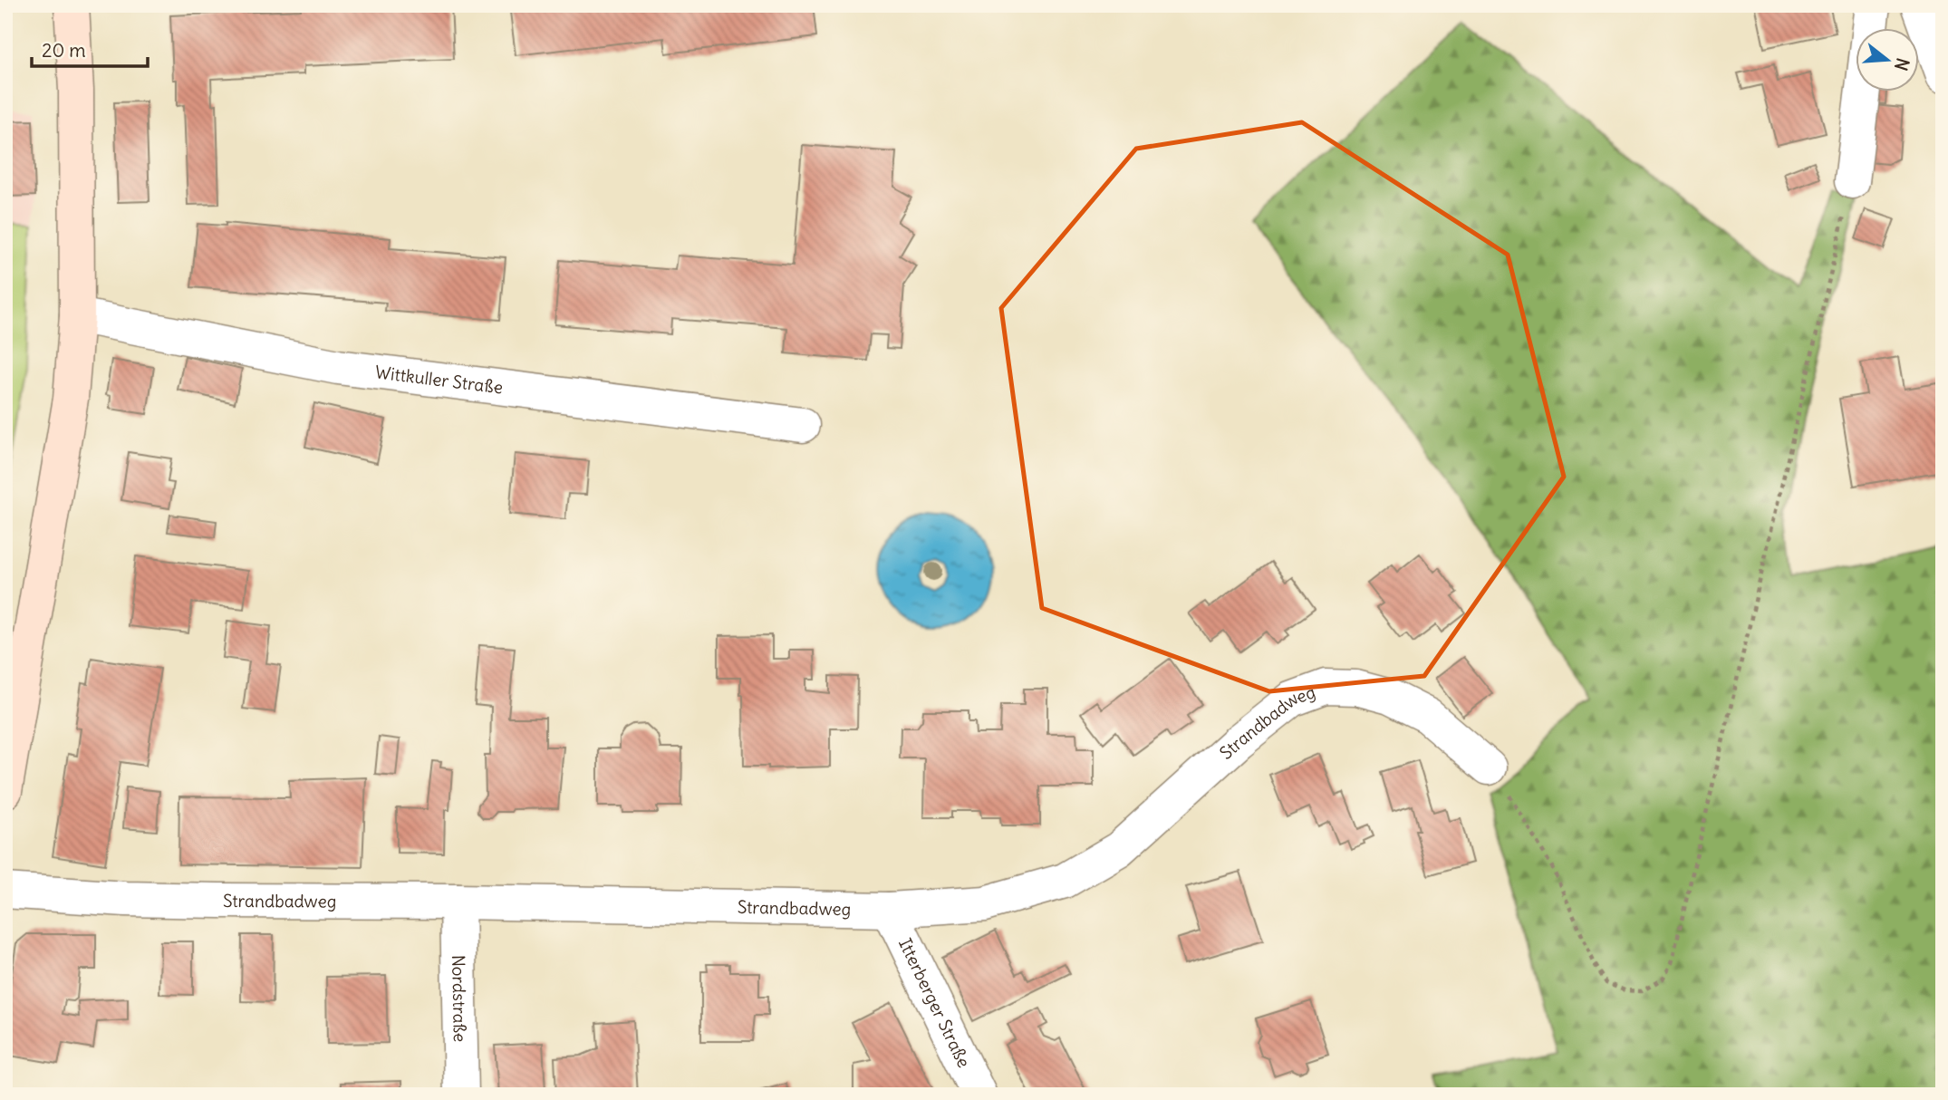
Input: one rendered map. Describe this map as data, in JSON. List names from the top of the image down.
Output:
{
  "streets": {
    "street": [
      "Wittkuller Straße",
      "Strandbadweg",
      "Nordstraße",
      "Itterberger Straße"
    ]
  },
  "crossings": [
    ["Strandbadweg", "Nordstraße"],
    ["Strandbadweg", "Itterberger Straße"]
  ],
  "scale_bar": "20 m",
  "north": "right"
}
